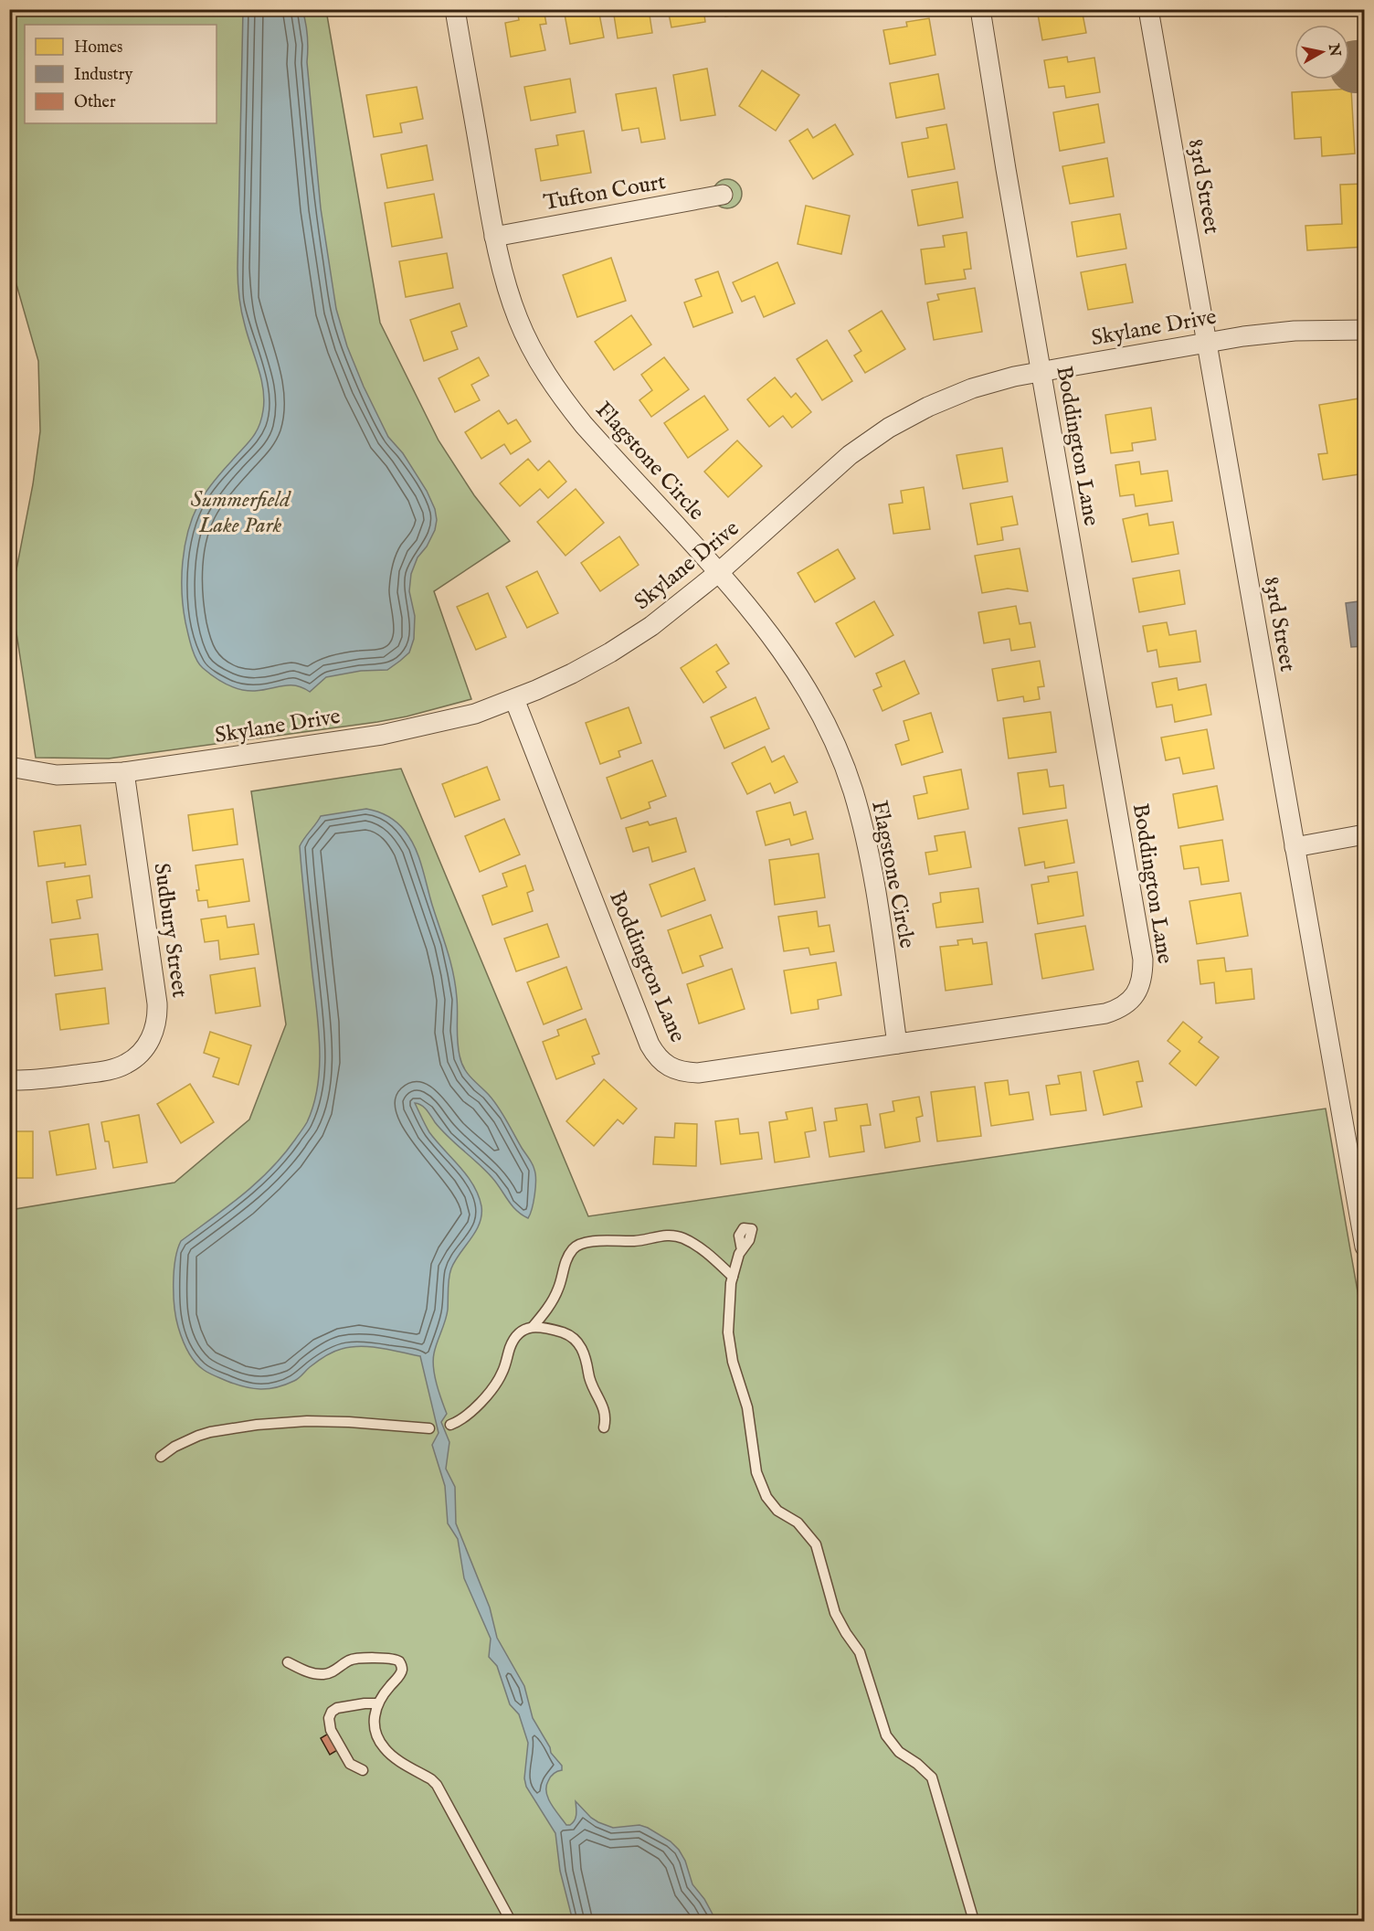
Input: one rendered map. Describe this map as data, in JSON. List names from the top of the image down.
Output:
{
  "streets": {
    "street": [
      "83rd Street",
      "Tufton Court",
      "Skylane Drive",
      "Boddington Lane",
      "Flagstone Circle",
      "Sudbury Street"
    ]
  },
  "crossings": [
    ["83rd Street", "Skylane Drive"],
    ["Tufton Court", "Flagstone Circle"],
    ["Skylane Drive", "Boddington Lane"],
    ["Skylane Drive", "Flagstone Circle"],
    ["Skylane Drive", "Sudbury Street"],
    ["Boddington Lane", "Flagstone Circle"]
  ],
  "parks": ["Summerfield Lake Park"],
  "legend": ["Homes", "Industry", "Other"],
  "north": "right"
}
